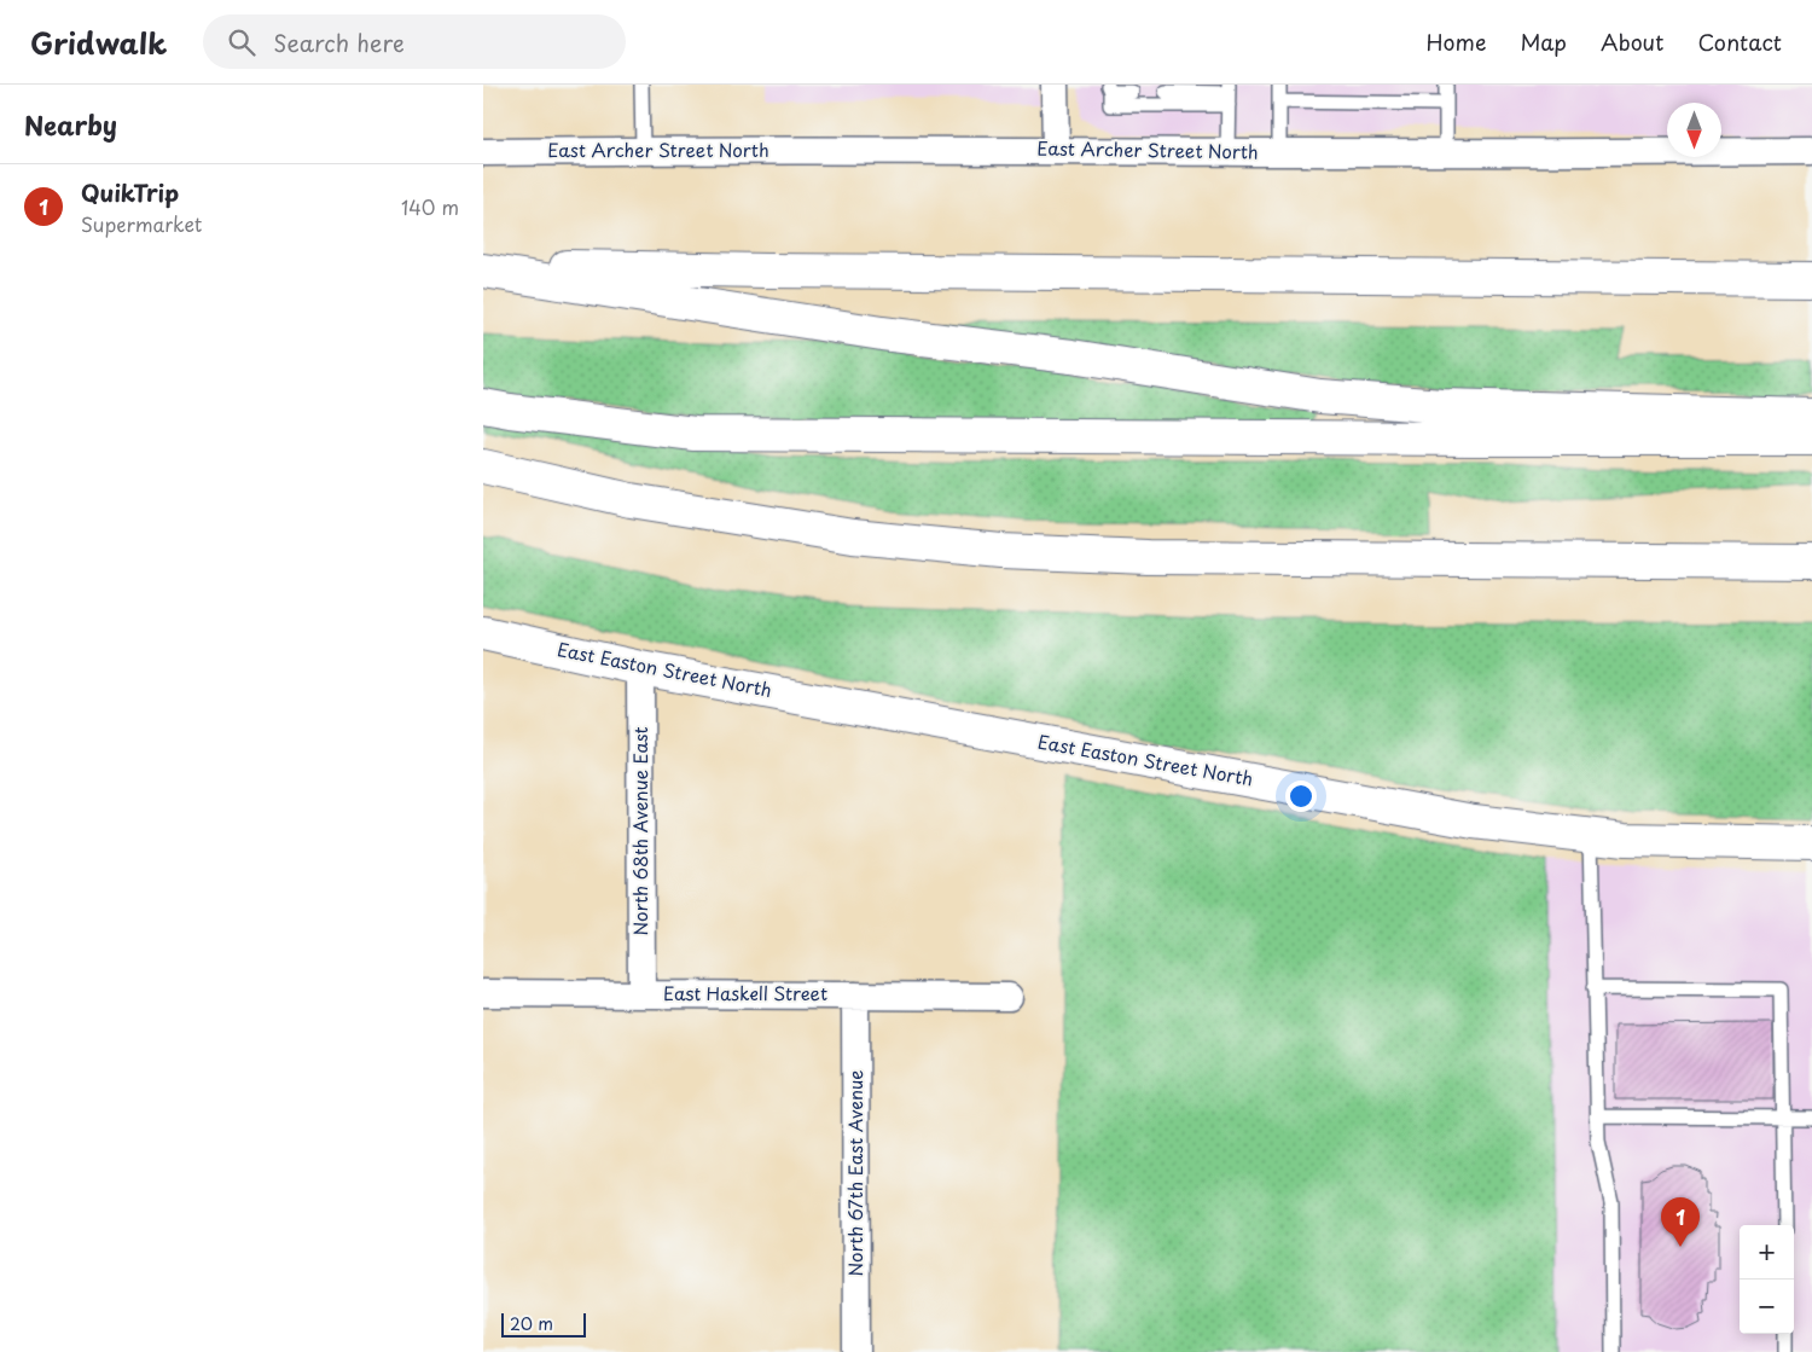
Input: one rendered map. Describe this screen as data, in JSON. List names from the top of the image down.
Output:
{
  "streets": {
    "main road": ["East Easton Street North"],
    "street": [
      "East Archer Street North",
      "North 68th Avenue East",
      "East Haskell Street",
      "North 67th East Avenue"
    ]
  },
  "crossings": [
    ["East Easton Street North", "North 68th Avenue East"],
    ["North 68th Avenue East", "East Haskell Street"],
    ["East Haskell Street", "North 67th East Avenue"]
  ],
  "scale_bar": "20 m",
  "north": "bottom",
  "page": {
    "header": "Gridwalk",
    "search": "Search here",
    "nav": [
      "Home",
      "Map",
      "About",
      "Contact"
    ],
    "heading": "Nearby",
    "list": [
      {
        "mark": "1",
        "name": "QuikTrip",
        "note": "Supermarket",
        "value": "140 m"
      }
    ],
    "pins": "1",
    "map_buttons": ["+", "−"],
    "scale": "20 m"
  }
}
